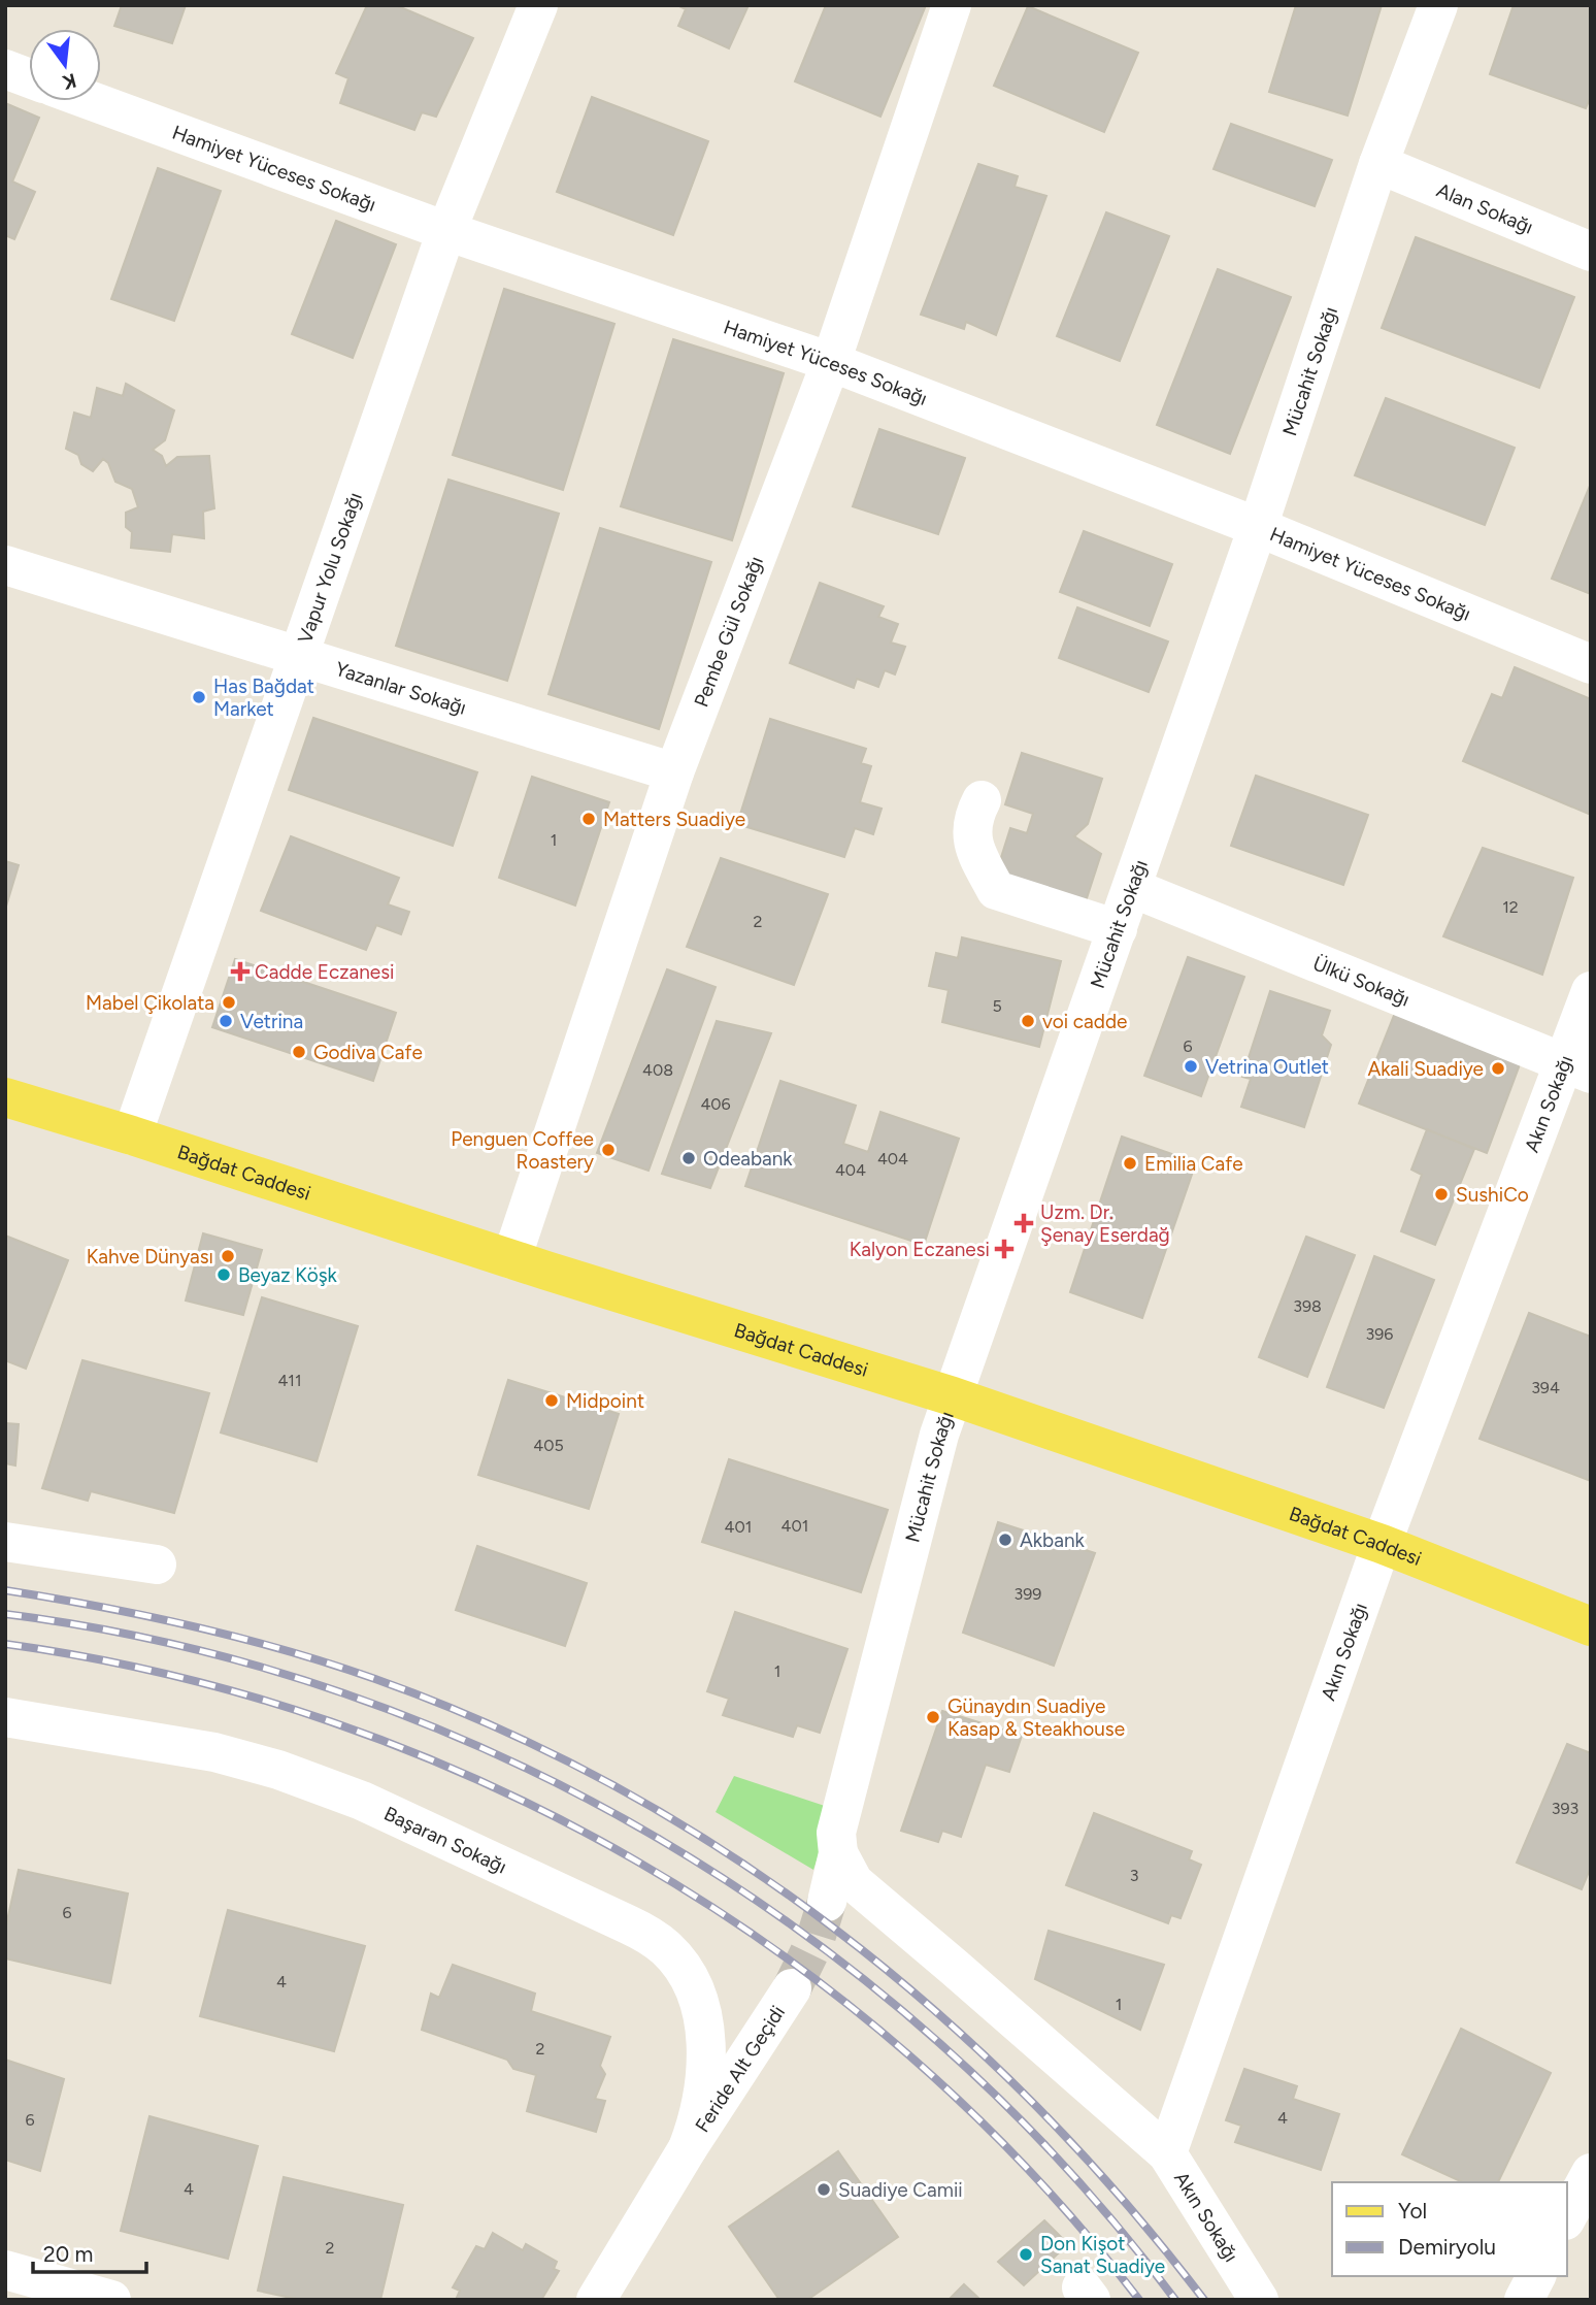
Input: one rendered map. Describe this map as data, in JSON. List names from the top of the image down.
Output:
{
  "streets": {
    "main road": ["Bağdat Caddesi"],
    "street": [
      "Hamiyet Yüceses Sokağı",
      "Alan Sokağı",
      "Mücahit Sokağı",
      "Vapur Yolu Sokağı",
      "Pembe Gül Sokağı",
      "Yazanlar Sokağı",
      "Ülkü Sokağı",
      "Akın Sokağı",
      "Başaran Sokağı",
      "Feride Alt Geçidi"
    ]
  },
  "crossings": [
    ["Hamiyet Yüceses Sokağı", "Mücahit Sokağı"],
    ["Hamiyet Yüceses Sokağı", "Vapur Yolu Sokağı"],
    ["Hamiyet Yüceses Sokağı", "Pembe Gül Sokağı"],
    ["Alan Sokağı", "Mücahit Sokağı"],
    ["Mücahit Sokağı", "Ülkü Sokağı"],
    ["Mücahit Sokağı", "Bağdat Caddesi"],
    ["Vapur Yolu Sokağı", "Yazanlar Sokağı"],
    ["Vapur Yolu Sokağı", "Bağdat Caddesi"],
    ["Pembe Gül Sokağı", "Yazanlar Sokağı"],
    ["Pembe Gül Sokağı", "Bağdat Caddesi"],
    ["Ülkü Sokağı", "Akın Sokağı"],
    ["Akın Sokağı", "Bağdat Caddesi"],
    ["Başaran Sokağı", "Feride Alt Geçidi"]
  ],
  "places": {
    "other": [
      "Has Bağdat Market",
      "Matters Suadiye",
      "Mabel Çikolata",
      "Vetrina",
      "voi cadde",
      "Godiva Cafe",
      "Vetrina Outlet",
      "Akali Suadiye",
      "Penguen Coffee Roastery",
      "Odeabank",
      "Emilia Cafe",
      "SushiCo",
      "Kahve Dünyası",
      "Beyaz Köşk",
      "Midpoint",
      "Akbank",
      "Günaydın Suadiye Kasap & Steakhouse",
      "Suadiye Camii",
      "Don Kişot Sanat Suadiye"
    ],
    "health": ["Cadde Eczanesi", "Uzm. Dr. Şenay Eserdağ", "Kalyon Eczanesi"]
  },
  "house_numbers": [
    "1",
    "12",
    "2",
    "5",
    "6",
    "408",
    "406",
    "404",
    "404",
    "398",
    "396",
    "411",
    "394",
    "405",
    "401",
    "401",
    "399",
    "1",
    "393",
    "3",
    "6",
    "4",
    "1",
    "2",
    "4",
    "6",
    "4",
    "2"
  ],
  "legend": ["Yol", "Demiryolu"],
  "scale_bar": "20 m",
  "north": "bottom"
}
